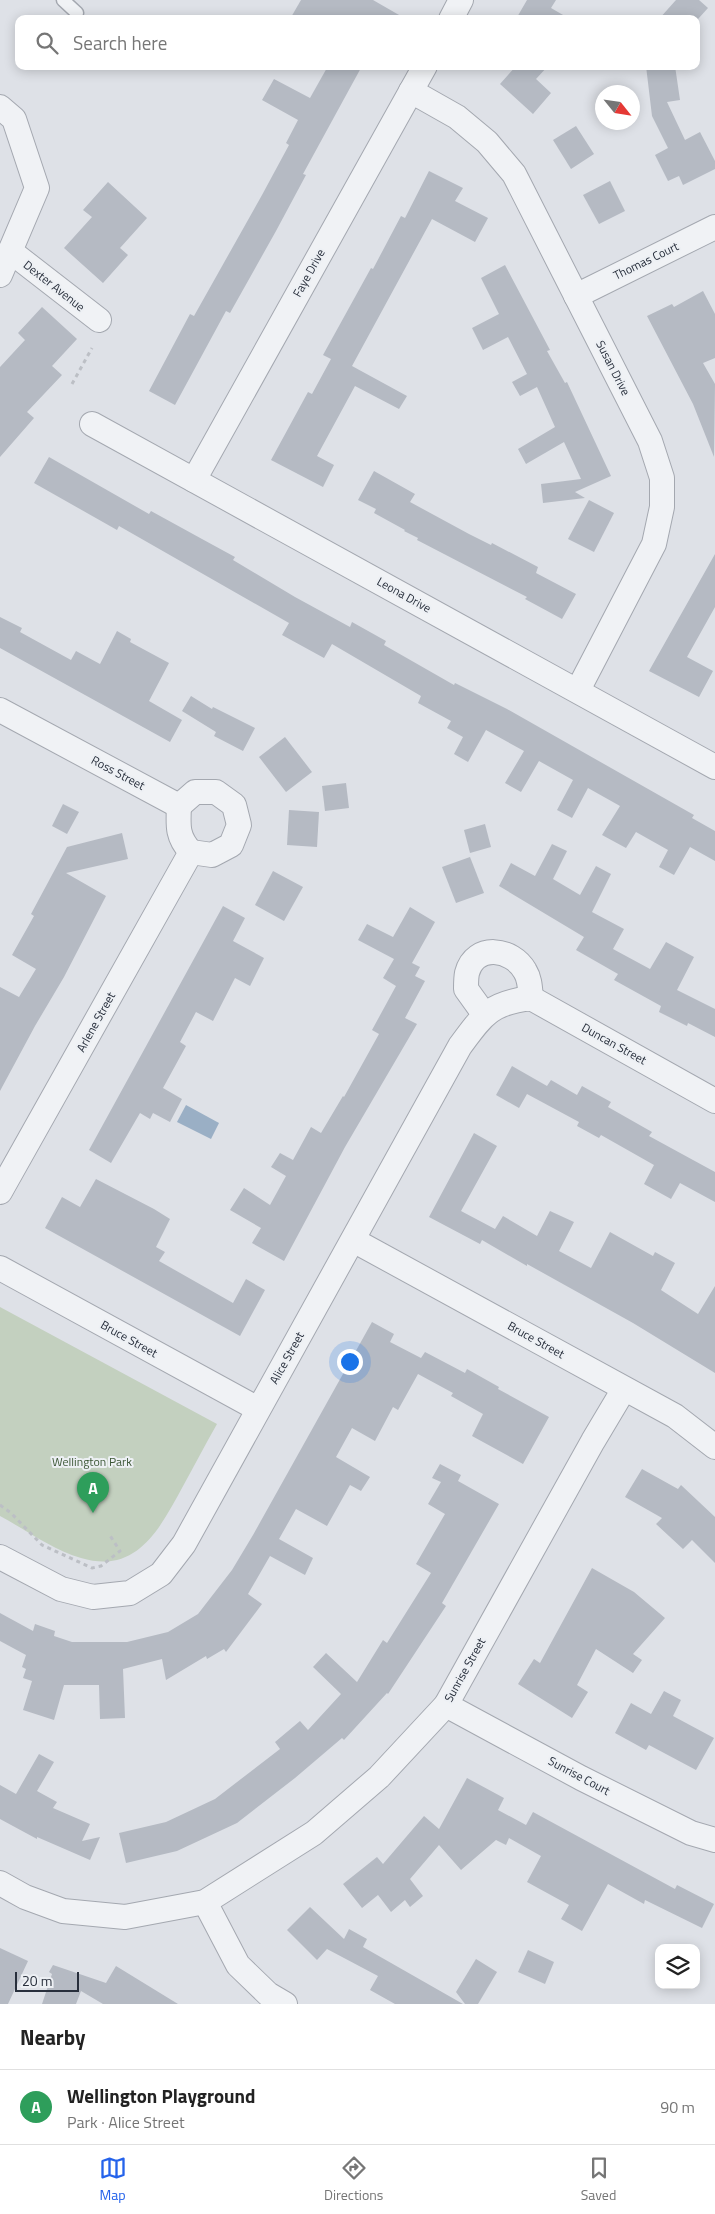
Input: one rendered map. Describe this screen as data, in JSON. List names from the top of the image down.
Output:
{
  "streets": {
    "street": [
      "Thomas Court",
      "Faye Drive",
      "Dexter Avenue",
      "Susan Drive",
      "Leona Drive",
      "Ross Street",
      "Arlene Street",
      "Duncan Street",
      "Bruce Street",
      "Alice Street",
      "Sunrise Street",
      "Sunrise Court"
    ]
  },
  "crossings": [
    ["Thomas Court", "Susan Drive"],
    ["Faye Drive", "Susan Drive"],
    ["Faye Drive", "Leona Drive"],
    ["Susan Drive", "Leona Drive"],
    ["Ross Street", "Arlene Street"],
    ["Duncan Street", "Alice Street"],
    ["Bruce Street", "Alice Street"],
    ["Bruce Street", "Sunrise Street"],
    ["Sunrise Street", "Sunrise Court"]
  ],
  "parks": ["Wellington Park"],
  "scale_bar": "20 m",
  "north": "bottom right",
  "page": {
    "search": "Search here",
    "pins": "A",
    "scale": "20 m",
    "heading": "Nearby",
    "list": [
      {
        "mark": "A",
        "name": "Wellington Playground",
        "note": "Park · Alice Street",
        "value": "90 m"
      }
    ],
    "nav": ["Map", "Directions", "Saved"]
  }
}
